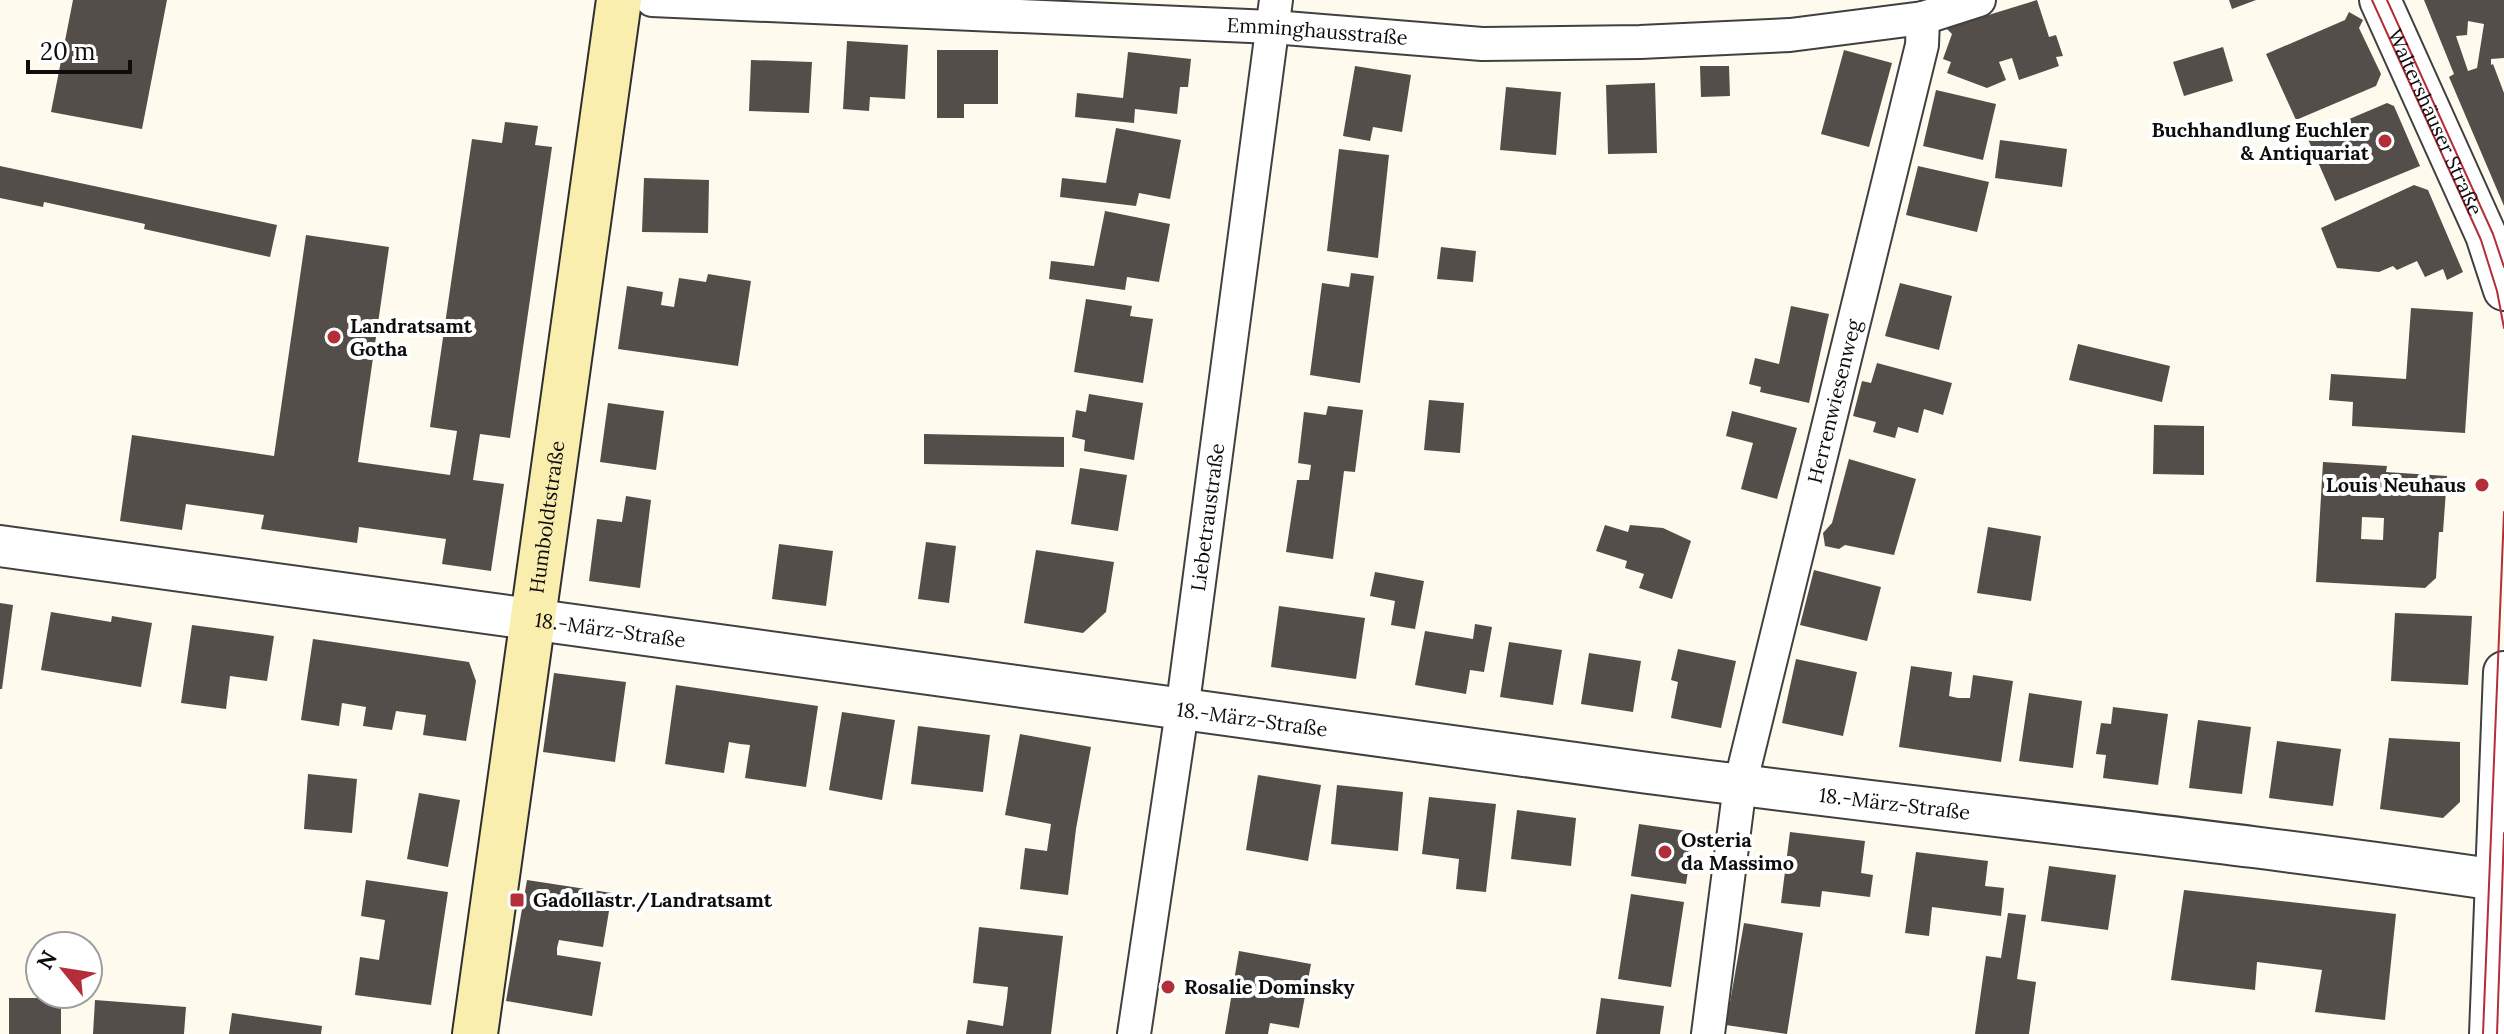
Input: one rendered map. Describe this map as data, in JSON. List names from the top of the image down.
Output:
{
  "streets": {
    "main road": ["Humboldtstraße"],
    "street": [
      "Emminghausstraße",
      "Waltershäuser Straße",
      "Herrenwiesenweg",
      "Liebetraustraße",
      "18.-März-Straße"
    ]
  },
  "crossings": [
    ["Emminghausstraße", "Herrenwiesenweg"],
    ["Emminghausstraße", "Liebetraustraße"],
    ["Herrenwiesenweg", "18.-März-Straße"],
    ["Humboldtstraße", "18.-März-Straße"],
    ["Liebetraustraße", "18.-März-Straße"]
  ],
  "places": {
    "other": [
      "Buchhandlung Euchler & Antiquariat",
      "Landratsamt Gotha",
      "Louis Neuhaus",
      "Osteria da Massimo",
      "Rosalie Dominsky"
    ],
    "transit": ["Gadollastr./Landratsamt"]
  },
  "scale_bar": "20 m",
  "north": "top left"
}
